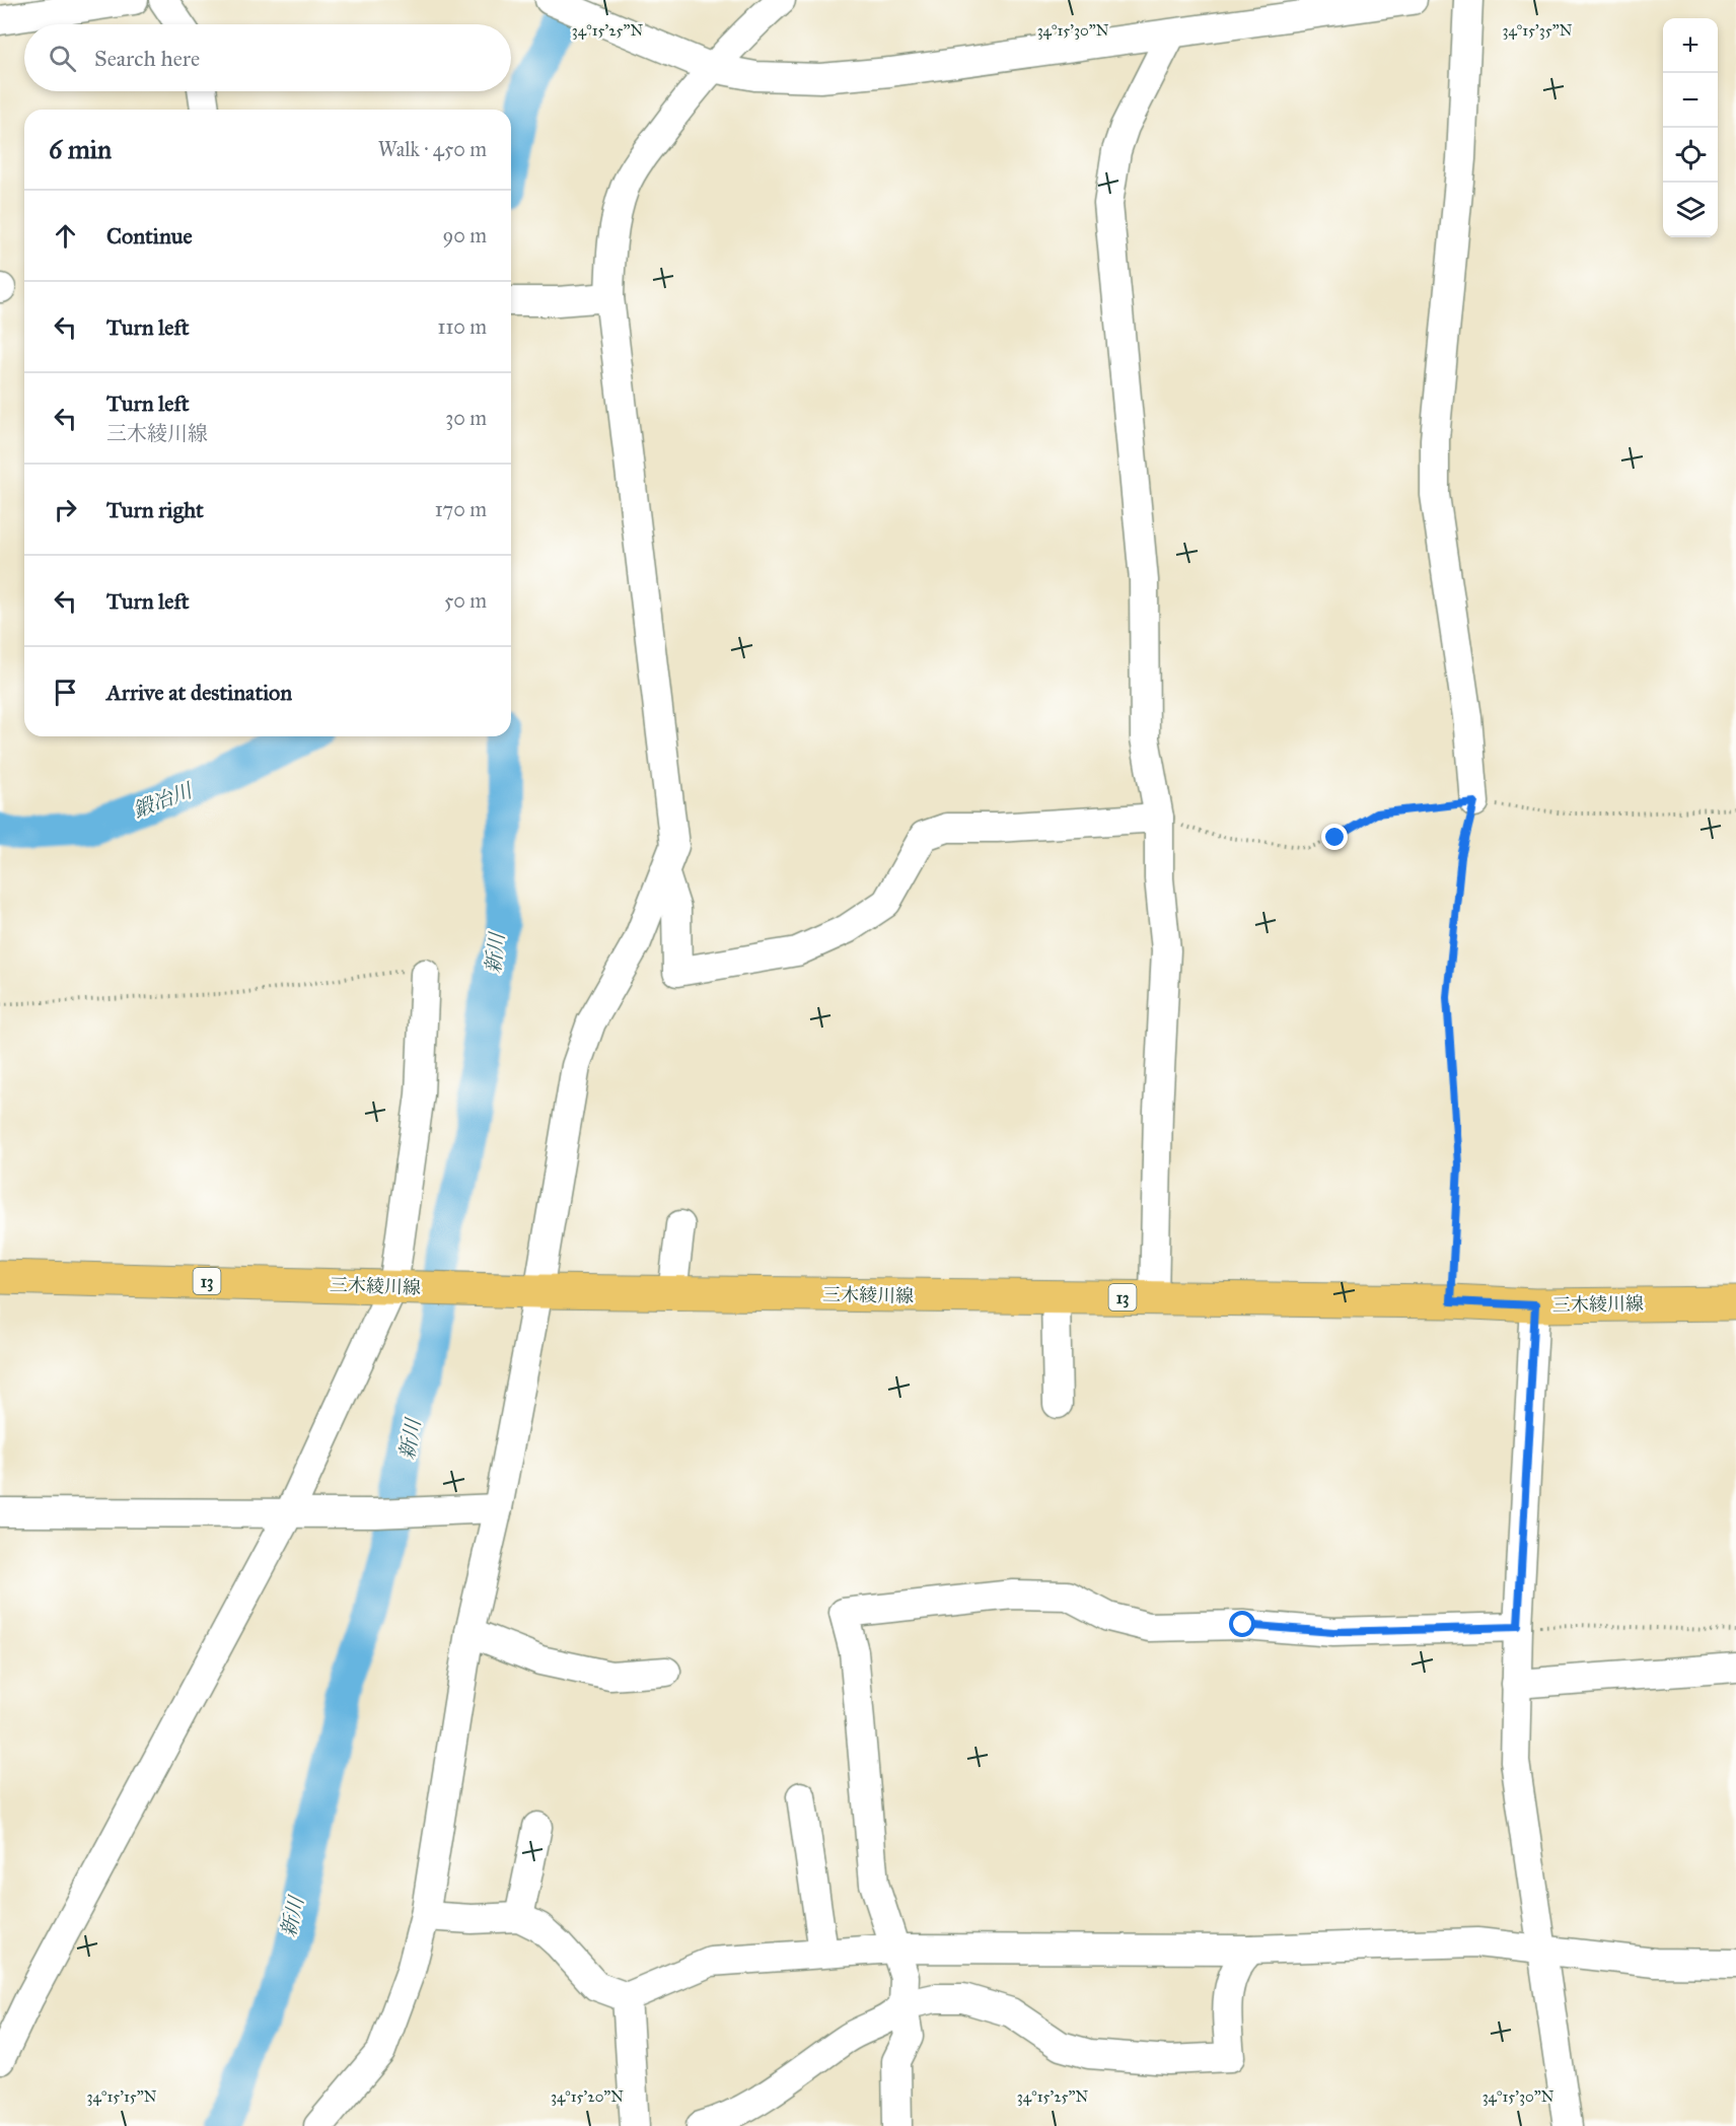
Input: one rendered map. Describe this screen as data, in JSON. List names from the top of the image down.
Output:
{
  "streets": {
    "main road": ["13", "三木綾川線"]
  },
  "water": ["鍛冶川", "新川"],
  "page": {
    "map_buttons": ["+", "−"],
    "search": "Search here",
    "heading": ["6 min", "Walk · 450 m"],
    "list": [
      ["Continue", "90 m"],
      ["Turn left", "110 m"],
      ["Turn left", "三木綾川線", "30 m"],
      ["Turn right", "170 m"],
      ["Turn left", "50 m"],
      "Arrive at destination"
    ]
  },
  "coordinates": [
    "34°15'25\"N",
    "34°15'30\"N",
    "34°15'35\"N",
    "34°15'15\"N",
    "34°15'20\"N"
  ]
}
